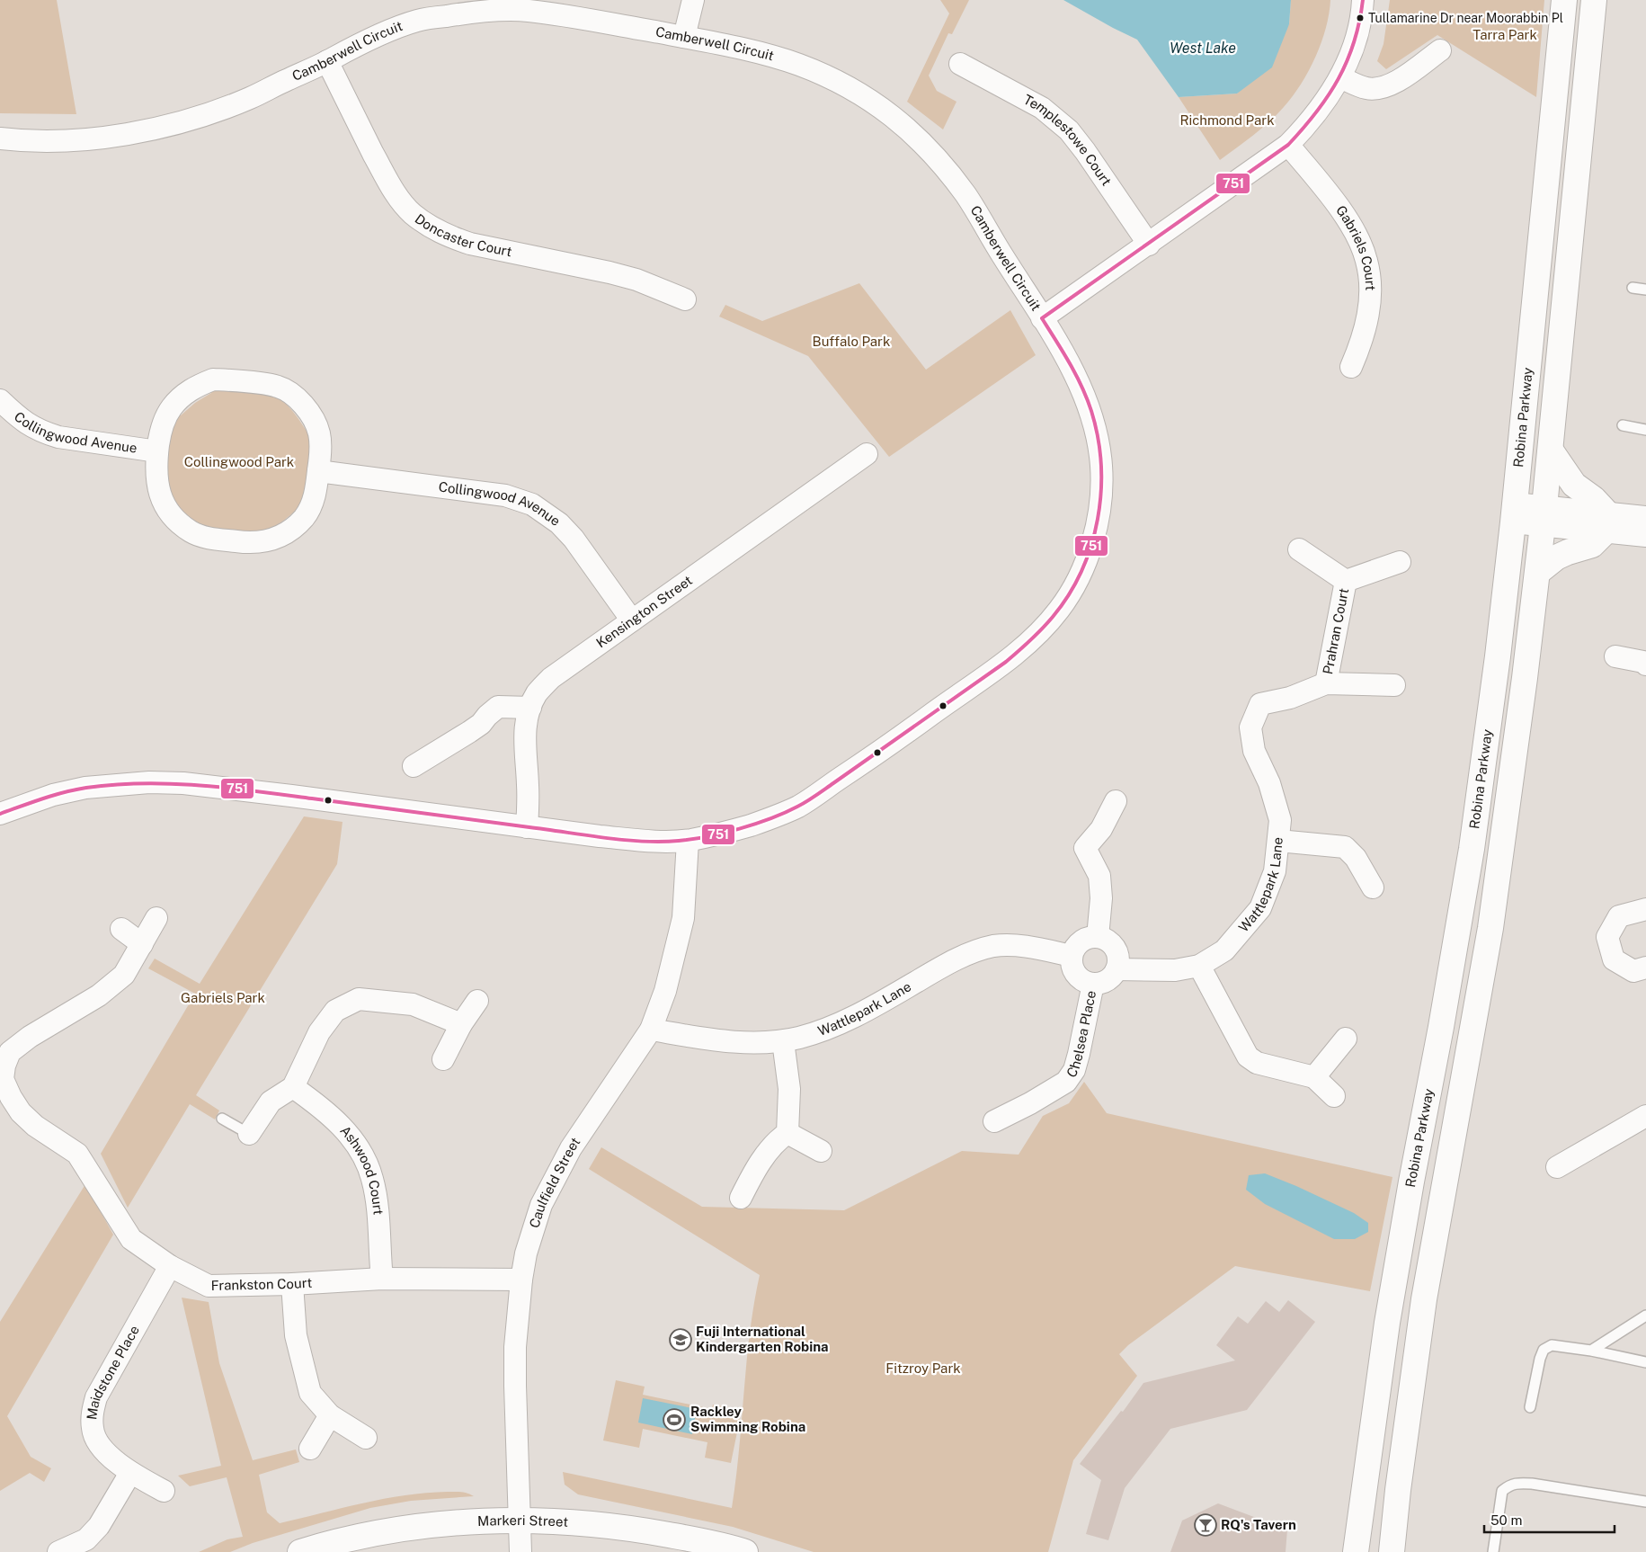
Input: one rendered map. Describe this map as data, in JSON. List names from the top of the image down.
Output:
{
  "streets": {
    "main road": ["Robina Parkway", "Markeri Street"],
    "street": [
      "Camberwell Circuit",
      "Templestowe Court",
      "Doncaster Court",
      "Gabriels Court",
      "Collingwood Avenue",
      "Kensington Street",
      "Prahran Court",
      "Wattlepark Lane",
      "Chelsea Place",
      "Ashwood Court",
      "Caulfield Street",
      "Frankston Court",
      "Maidstone Place"
    ]
  },
  "crossings": [
    ["Camberwell Circuit", "Doncaster Court"],
    ["Camberwell Circuit", "Kensington Street"],
    ["Camberwell Circuit", "Caulfield Street"],
    ["Collingwood Avenue", "Kensington Street"],
    ["Prahran Court", "Wattlepark Lane"],
    ["Wattlepark Lane", "Chelsea Place"],
    ["Wattlepark Lane", "Caulfield Street"],
    ["Ashwood Court", "Frankston Court"],
    ["Caulfield Street", "Frankston Court"],
    ["Caulfield Street", "Markeri Street"],
    ["Frankston Court", "Maidstone Place"]
  ],
  "water": ["West Lake"],
  "parks": [
    "Tarra Park",
    "Richmond Park",
    "Buffalo Park",
    "Collingwood Park",
    "Gabriels Park",
    "Fitzroy Park"
  ],
  "places": {
    "other": ["Tullamarine Dr near Moorabbin Pl"],
    "school or university": ["Fuji International Kindergarten Robina"],
    "sports": ["Rackley Swimming Robina"],
    "bar": ["RQ's Tavern"]
  },
  "lines": ["transit line 751"],
  "scale_bar": "50 m"
}
